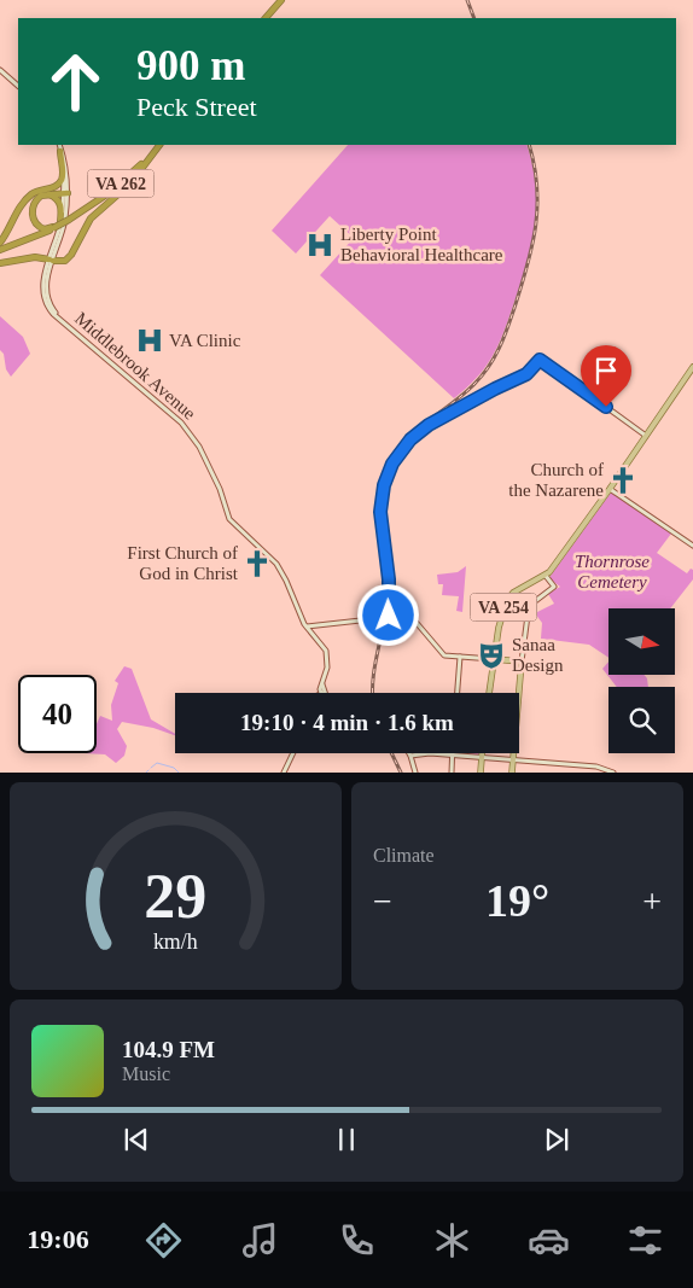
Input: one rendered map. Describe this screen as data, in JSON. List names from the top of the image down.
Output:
{
  "streets": {
    "highway": ["VA 262"],
    "main road": ["VA 254"],
    "street": ["Middlebrook Avenue"]
  },
  "parks": ["Thornrose Cemetery"],
  "places": {
    "hospital": ["Liberty Point Behavioral Healthcare", "VA Clinic"],
    "church": ["Church of the Nazarene", "First Church of God in Christ"],
    "theatre": ["Sanaa Design"]
  },
  "north": "right",
  "page": {
    "turn": ["900 m", "Peck Street"],
    "limit": "40",
    "trip": "19:10 · 4 min · 1.6 km",
    "tile": "Climate",
    "heat": ["−", "19°", "+"],
    "song": ["104.9 FM", "Music"],
    "tabs": "19:06",
    "gauge": ["29", "km/h"]
  }
}
